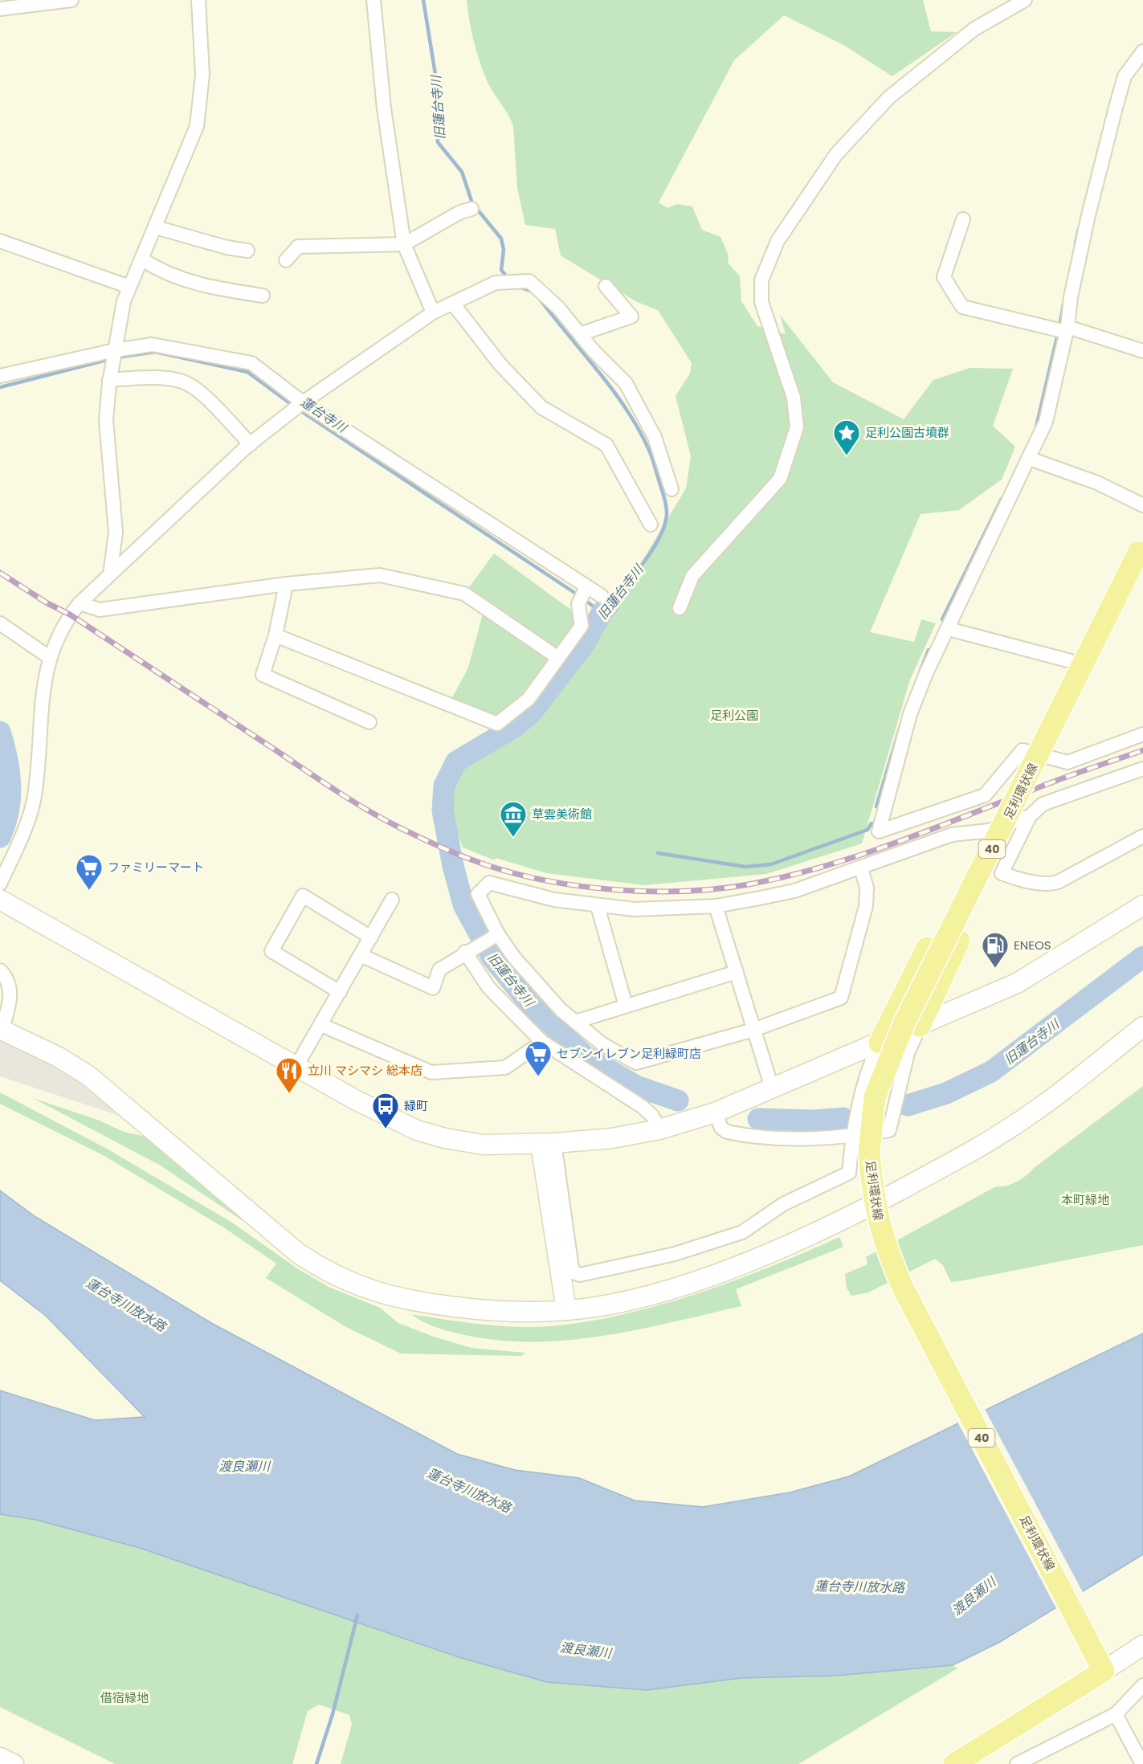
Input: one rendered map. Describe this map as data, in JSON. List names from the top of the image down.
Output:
{
  "streets": {
    "main road": ["足利環状線", "40"]
  },
  "water": [
    "旧蓮台寺川",
    "蓮台寺川",
    "蓮台寺川放水路",
    "渡良瀬川"
  ],
  "parks": ["足利公園", "本町緑地", "借宿緑地"],
  "places": {
    "place": ["足利公園古墳群"],
    "museum": ["草雲美術館"],
    "supermarket": ["ファミリーマート", "セブンイレブン足利緑町店"],
    "fuel station": ["ENEOS"],
    "restaurant": ["立川 マシマシ 総本店"],
    "bus stop": ["緑町"]
  }
}
